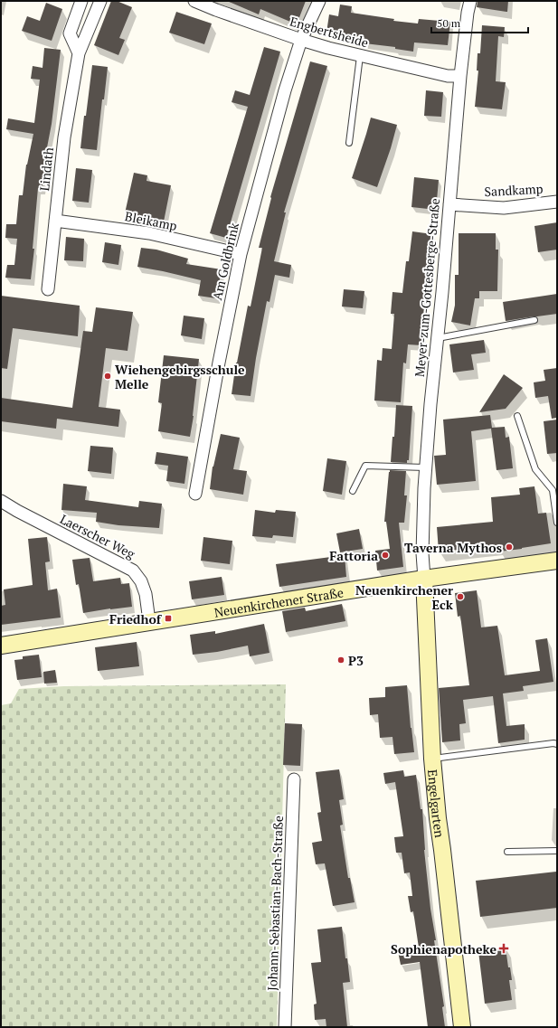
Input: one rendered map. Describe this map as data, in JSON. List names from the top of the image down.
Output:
{
  "streets": {
    "main road": ["Neuenkirchener Straße", "Engelgarten"],
    "street": [
      "Engbertsheide",
      "Lindath",
      "Sandkamp",
      "Bleikamp",
      "Am Goldbrink",
      "Meyer-zum-Gottesberge-Straße",
      "Laerscher Weg",
      "Johann-Sebastian-Bach-Straße"
    ]
  },
  "crossings": [
    ["Engbertsheide", "Am Goldbrink"],
    ["Engbertsheide", "Meyer-zum-Gottesberge-Straße"],
    ["Lindath", "Bleikamp"],
    ["Sandkamp", "Meyer-zum-Gottesberge-Straße"],
    ["Bleikamp", "Am Goldbrink"],
    ["Meyer-zum-Gottesberge-Straße", "Neuenkirchener Straße"],
    ["Meyer-zum-Gottesberge-Straße", "Engelgarten"],
    ["Laerscher Weg", "Neuenkirchener Straße"],
    ["Neuenkirchener Straße", "Engelgarten"]
  ],
  "places": {
    "other": [
      "Wiehengebirgsschule Melle",
      "Taverna Mythos",
      "Fattoria",
      "Neuenkirchener Eck",
      "P3"
    ],
    "transit": ["Friedhof"],
    "health": ["Sophienapotheke"]
  },
  "scale_bar": "50 m"
}
